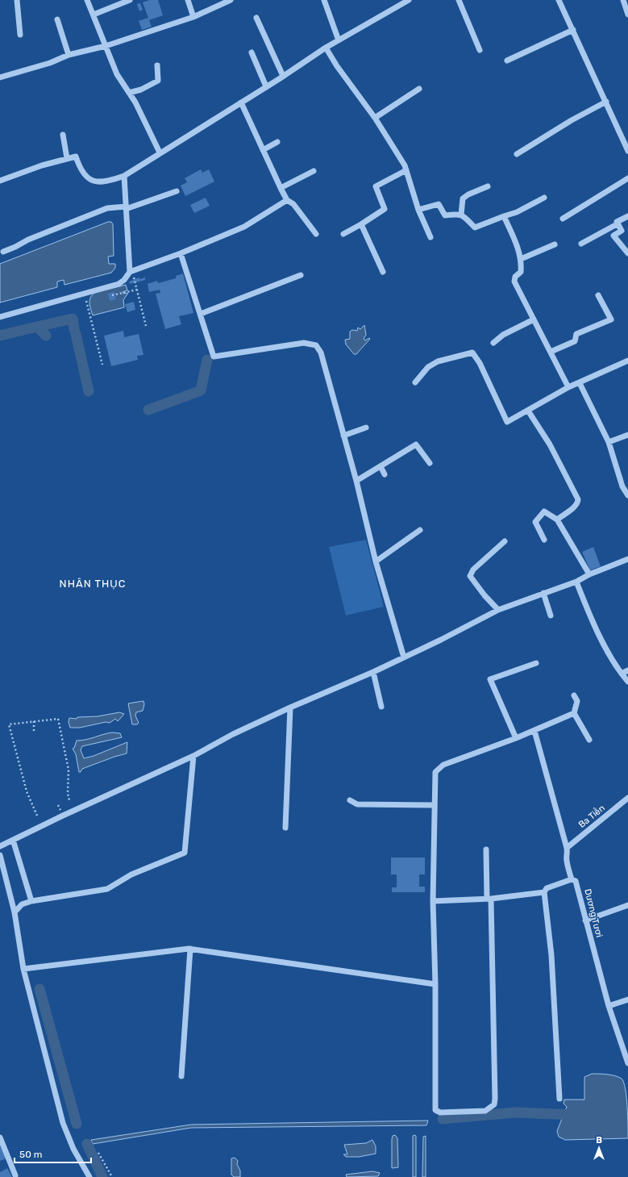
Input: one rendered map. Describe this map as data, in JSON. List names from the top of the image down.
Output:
{
  "streets": {
    "street": ["Ba Tiền", "Dương Tươi"]
  },
  "crossings": [
    ["Ba Tiền", "Dương Tươi"]
  ],
  "districts": ["NHÂN THỤC"],
  "scale_bar": "50 m",
  "north": "top"
}
